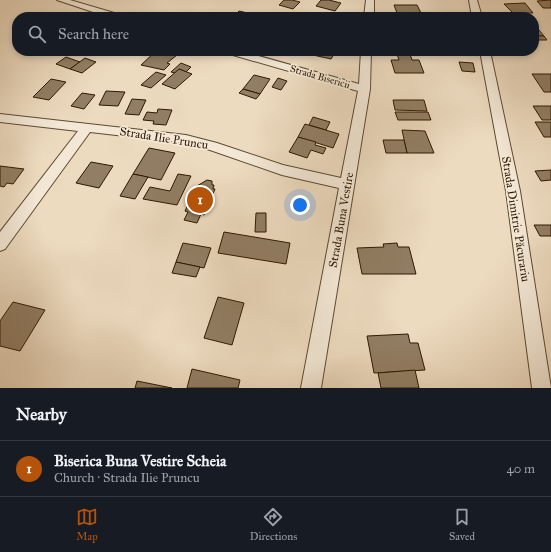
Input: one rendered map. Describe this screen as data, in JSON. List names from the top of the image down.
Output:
{
  "streets": {
    "street": [
      "Strada Bisericii",
      "Strada Ilie Pruncu",
      "Strada Dimitrie Păcurariu",
      "Strada Buna Vestire"
    ]
  },
  "crossings": [
    ["Strada Bisericii", "Strada Buna Vestire"],
    ["Strada Ilie Pruncu", "Strada Buna Vestire"]
  ],
  "page": {
    "search": "Search here",
    "pins": "1",
    "heading": "Nearby",
    "list": [
      {
        "mark": "1",
        "name": "Biserica Buna Vestire Scheia",
        "note": "Church · Strada Ilie Pruncu",
        "value": "40 m"
      }
    ],
    "nav": ["Map", "Directions", "Saved"]
  }
}
